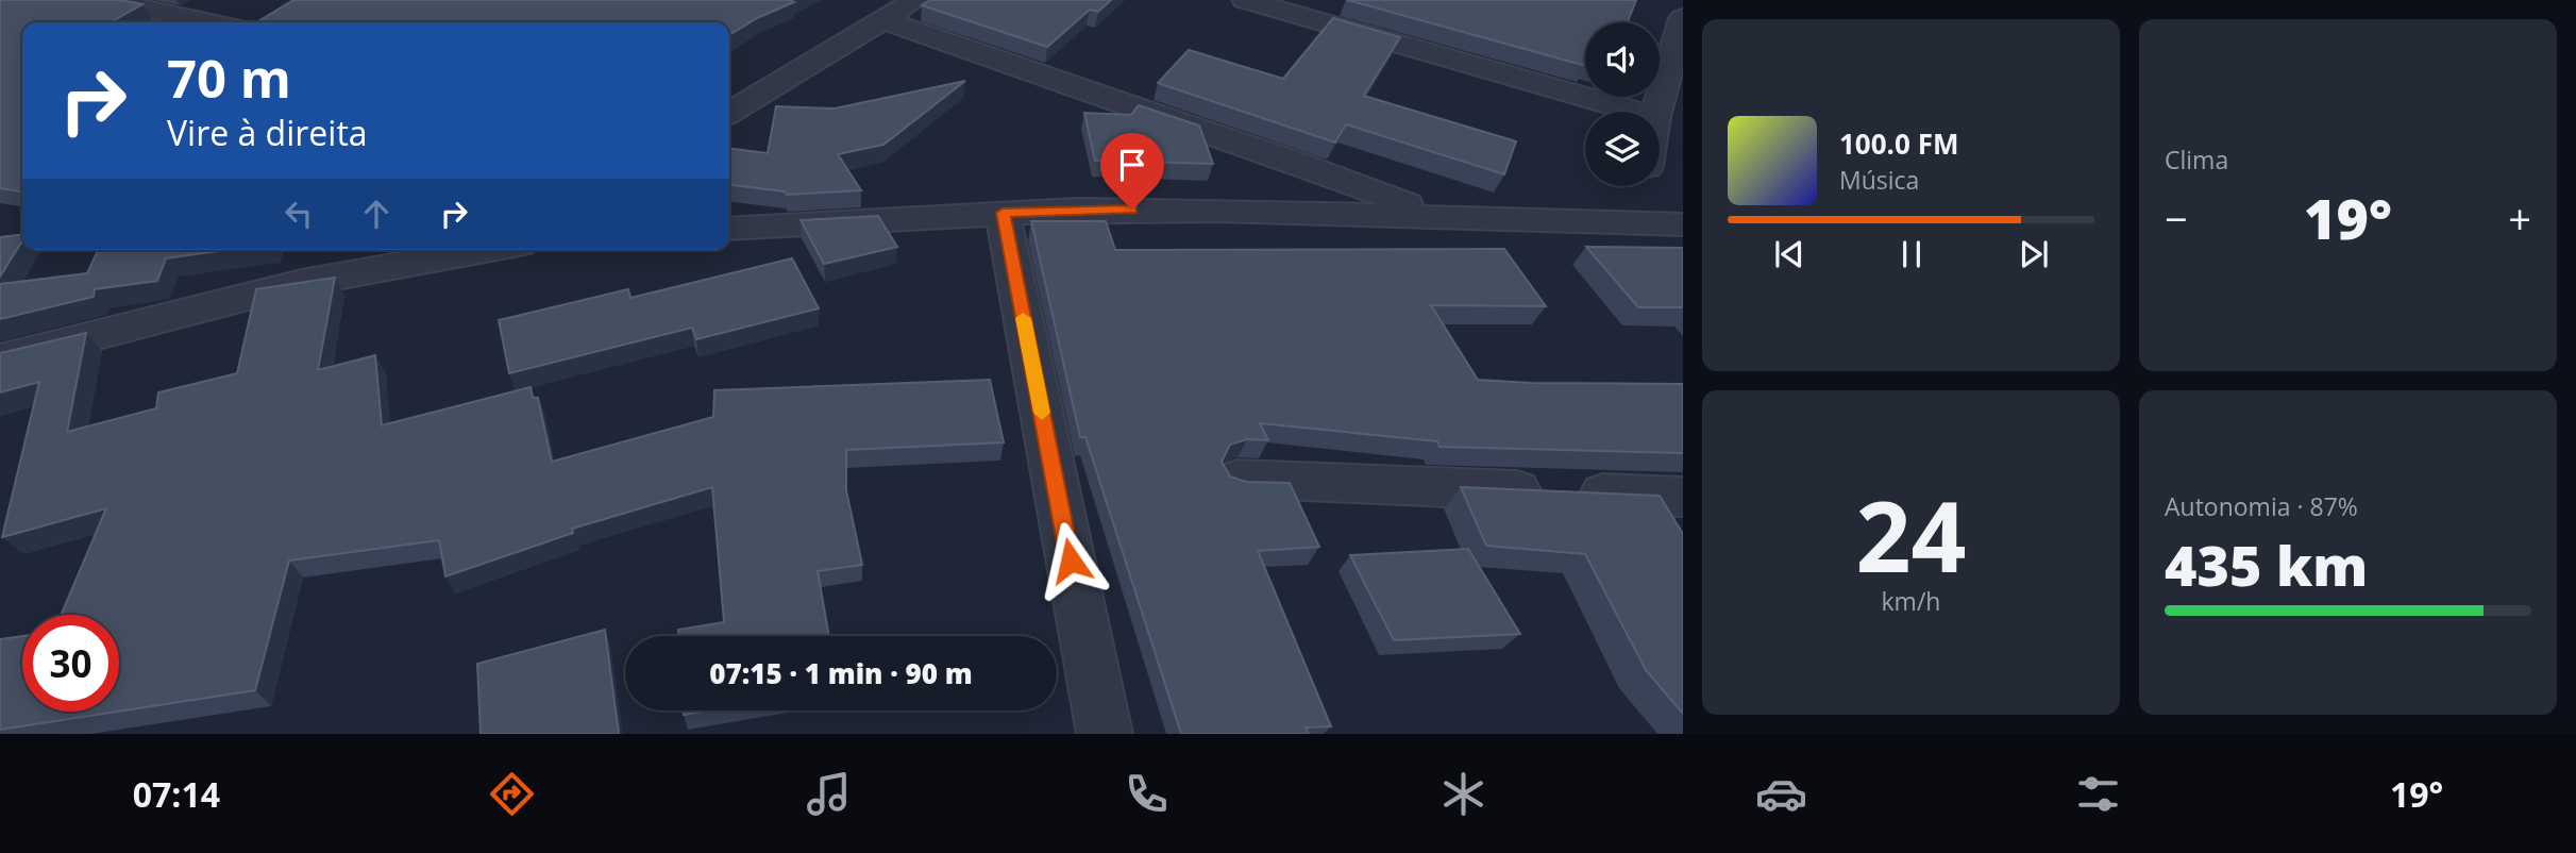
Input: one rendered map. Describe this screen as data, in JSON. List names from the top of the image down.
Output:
{
  "page": {
    "tile": [
      "Clima",
      ["24", "km/h"],
      ["Autonomia · 87%", "435 km"]
    ],
    "turn": ["70 m", "Vire à direita"],
    "song": ["100.0 FM", "Música"],
    "heat": ["−", "19°", "+"],
    "limit": "30",
    "trip": "07:15 · 1 min · 90 m",
    "tabs": ["07:14", "19°"]
  }
}
